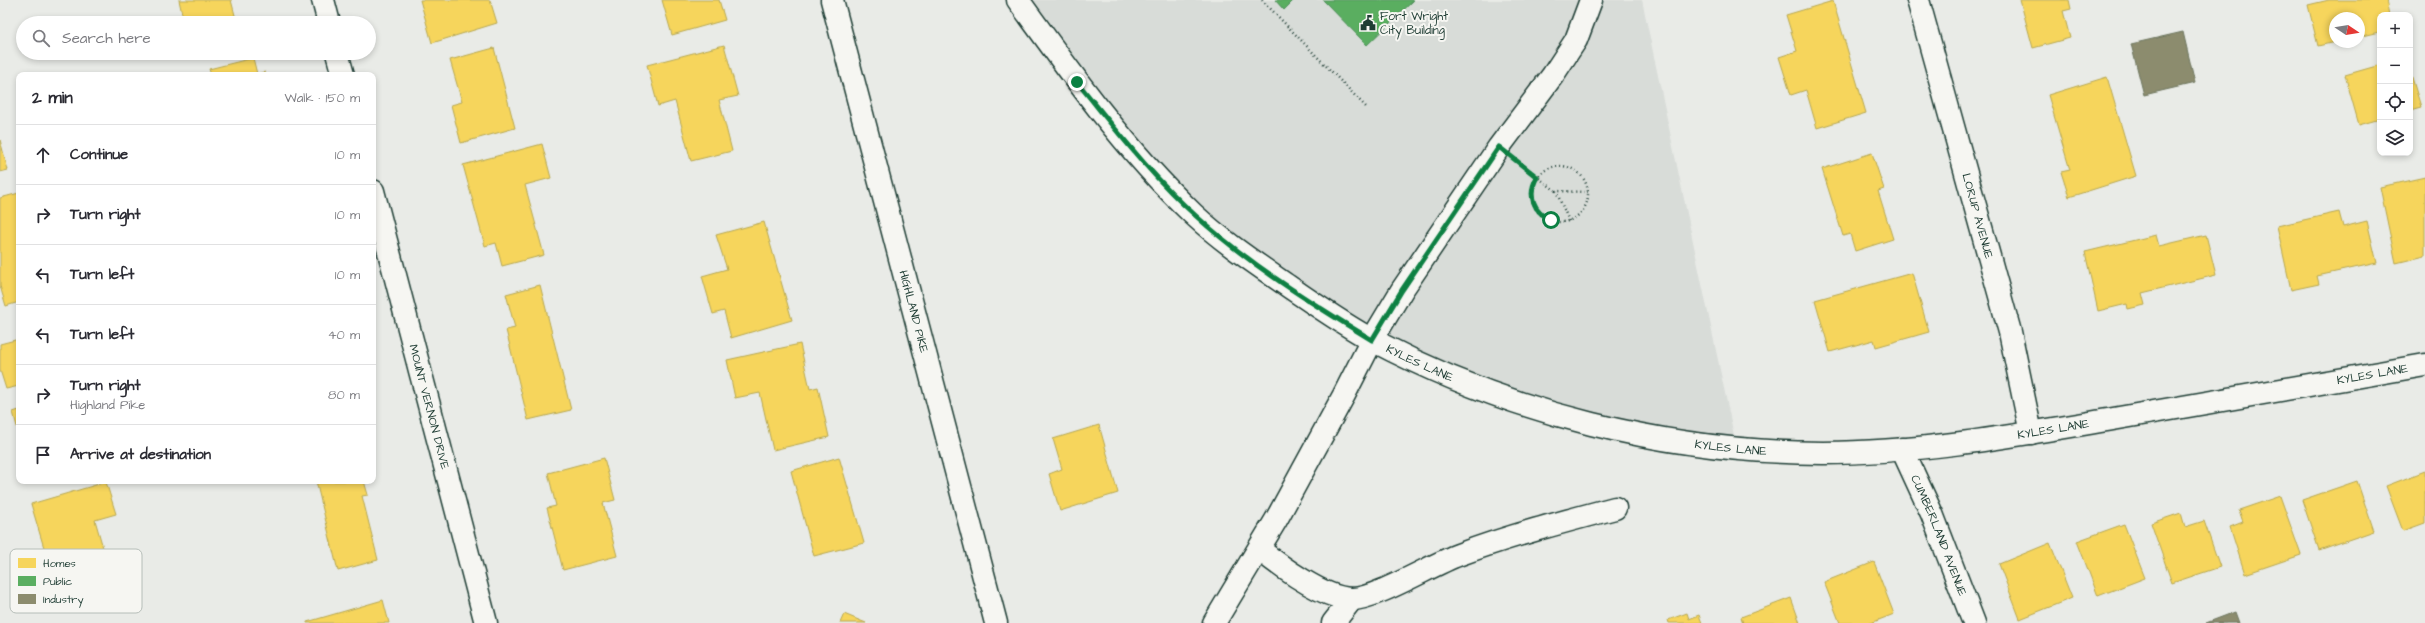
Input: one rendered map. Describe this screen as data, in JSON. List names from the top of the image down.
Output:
{
  "streets": {
    "main road": [
      "LORUP AVENUE",
      "HIGHLAND PIKE",
      "KYLES LANE",
      "MOUNT VERNON DRIVE",
      "CUMBERLAND AVENUE"
    ]
  },
  "crossings": [
    ["LORUP AVENUE", "KYLES LANE"],
    ["KYLES LANE", "CUMBERLAND AVENUE"]
  ],
  "places": {
    "public building": ["Fort Wright City Building"]
  },
  "legend": ["Homes", "Public", "Industry"],
  "north": "right",
  "page": {
    "map_buttons": ["+", "−"],
    "search": "Search here",
    "heading": ["2 min", "Walk · 150 m"],
    "list": [
      ["Continue", "10 m"],
      ["Turn right", "10 m"],
      ["Turn left", "10 m"],
      ["Turn left", "40 m"],
      ["Turn right", "Highland Pike", "80 m"],
      "Arrive at destination"
    ]
  }
}
